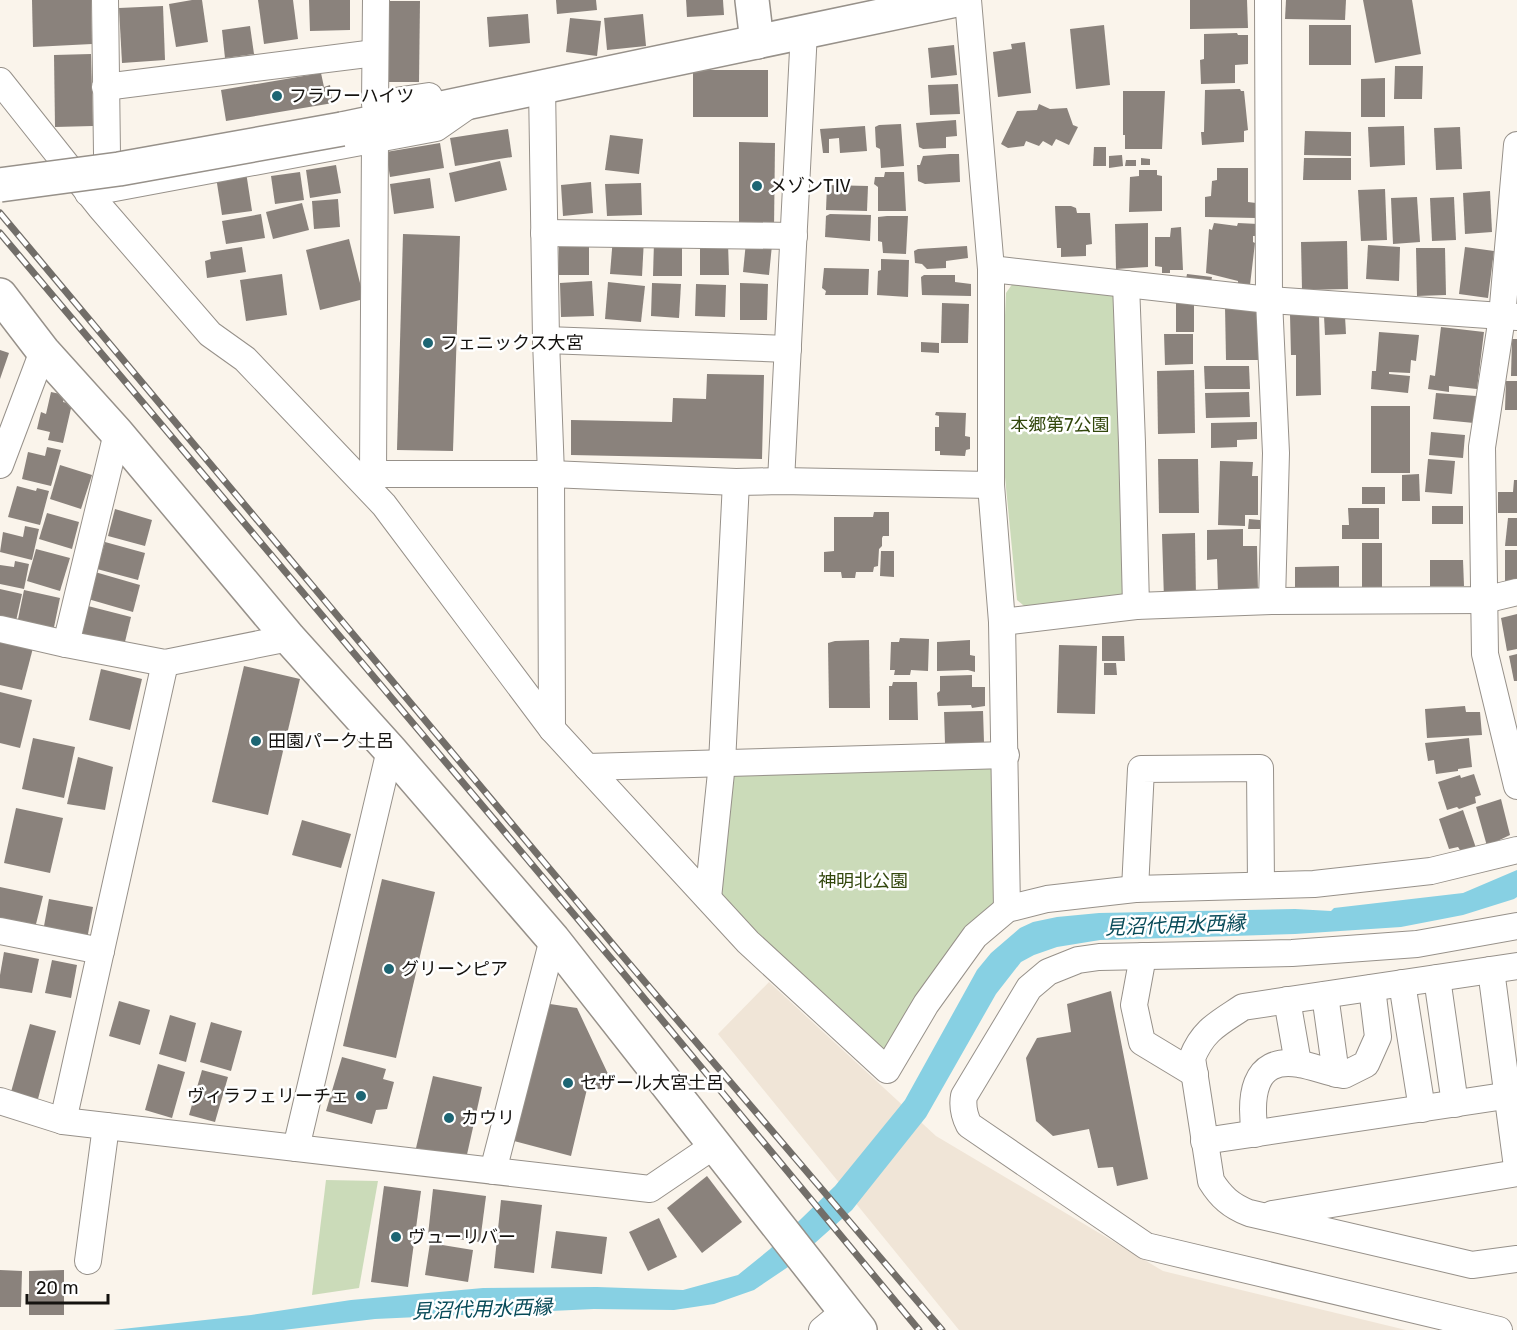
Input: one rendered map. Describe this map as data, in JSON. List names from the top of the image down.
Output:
{
  "water": ["見沼代用水西縁"],
  "parks": ["本郷第7公園", "神明北公園"],
  "places": [
    "フラワーハイツ",
    "メゾンTⅣ",
    "フェニックス大宮",
    "田園パーク土呂",
    "グリーンピア",
    "セザール大宮土呂",
    "ヴィラフェリーチェ",
    "カウリ",
    "ヴューリバー"
  ],
  "scale_bar": "20 m"
}
